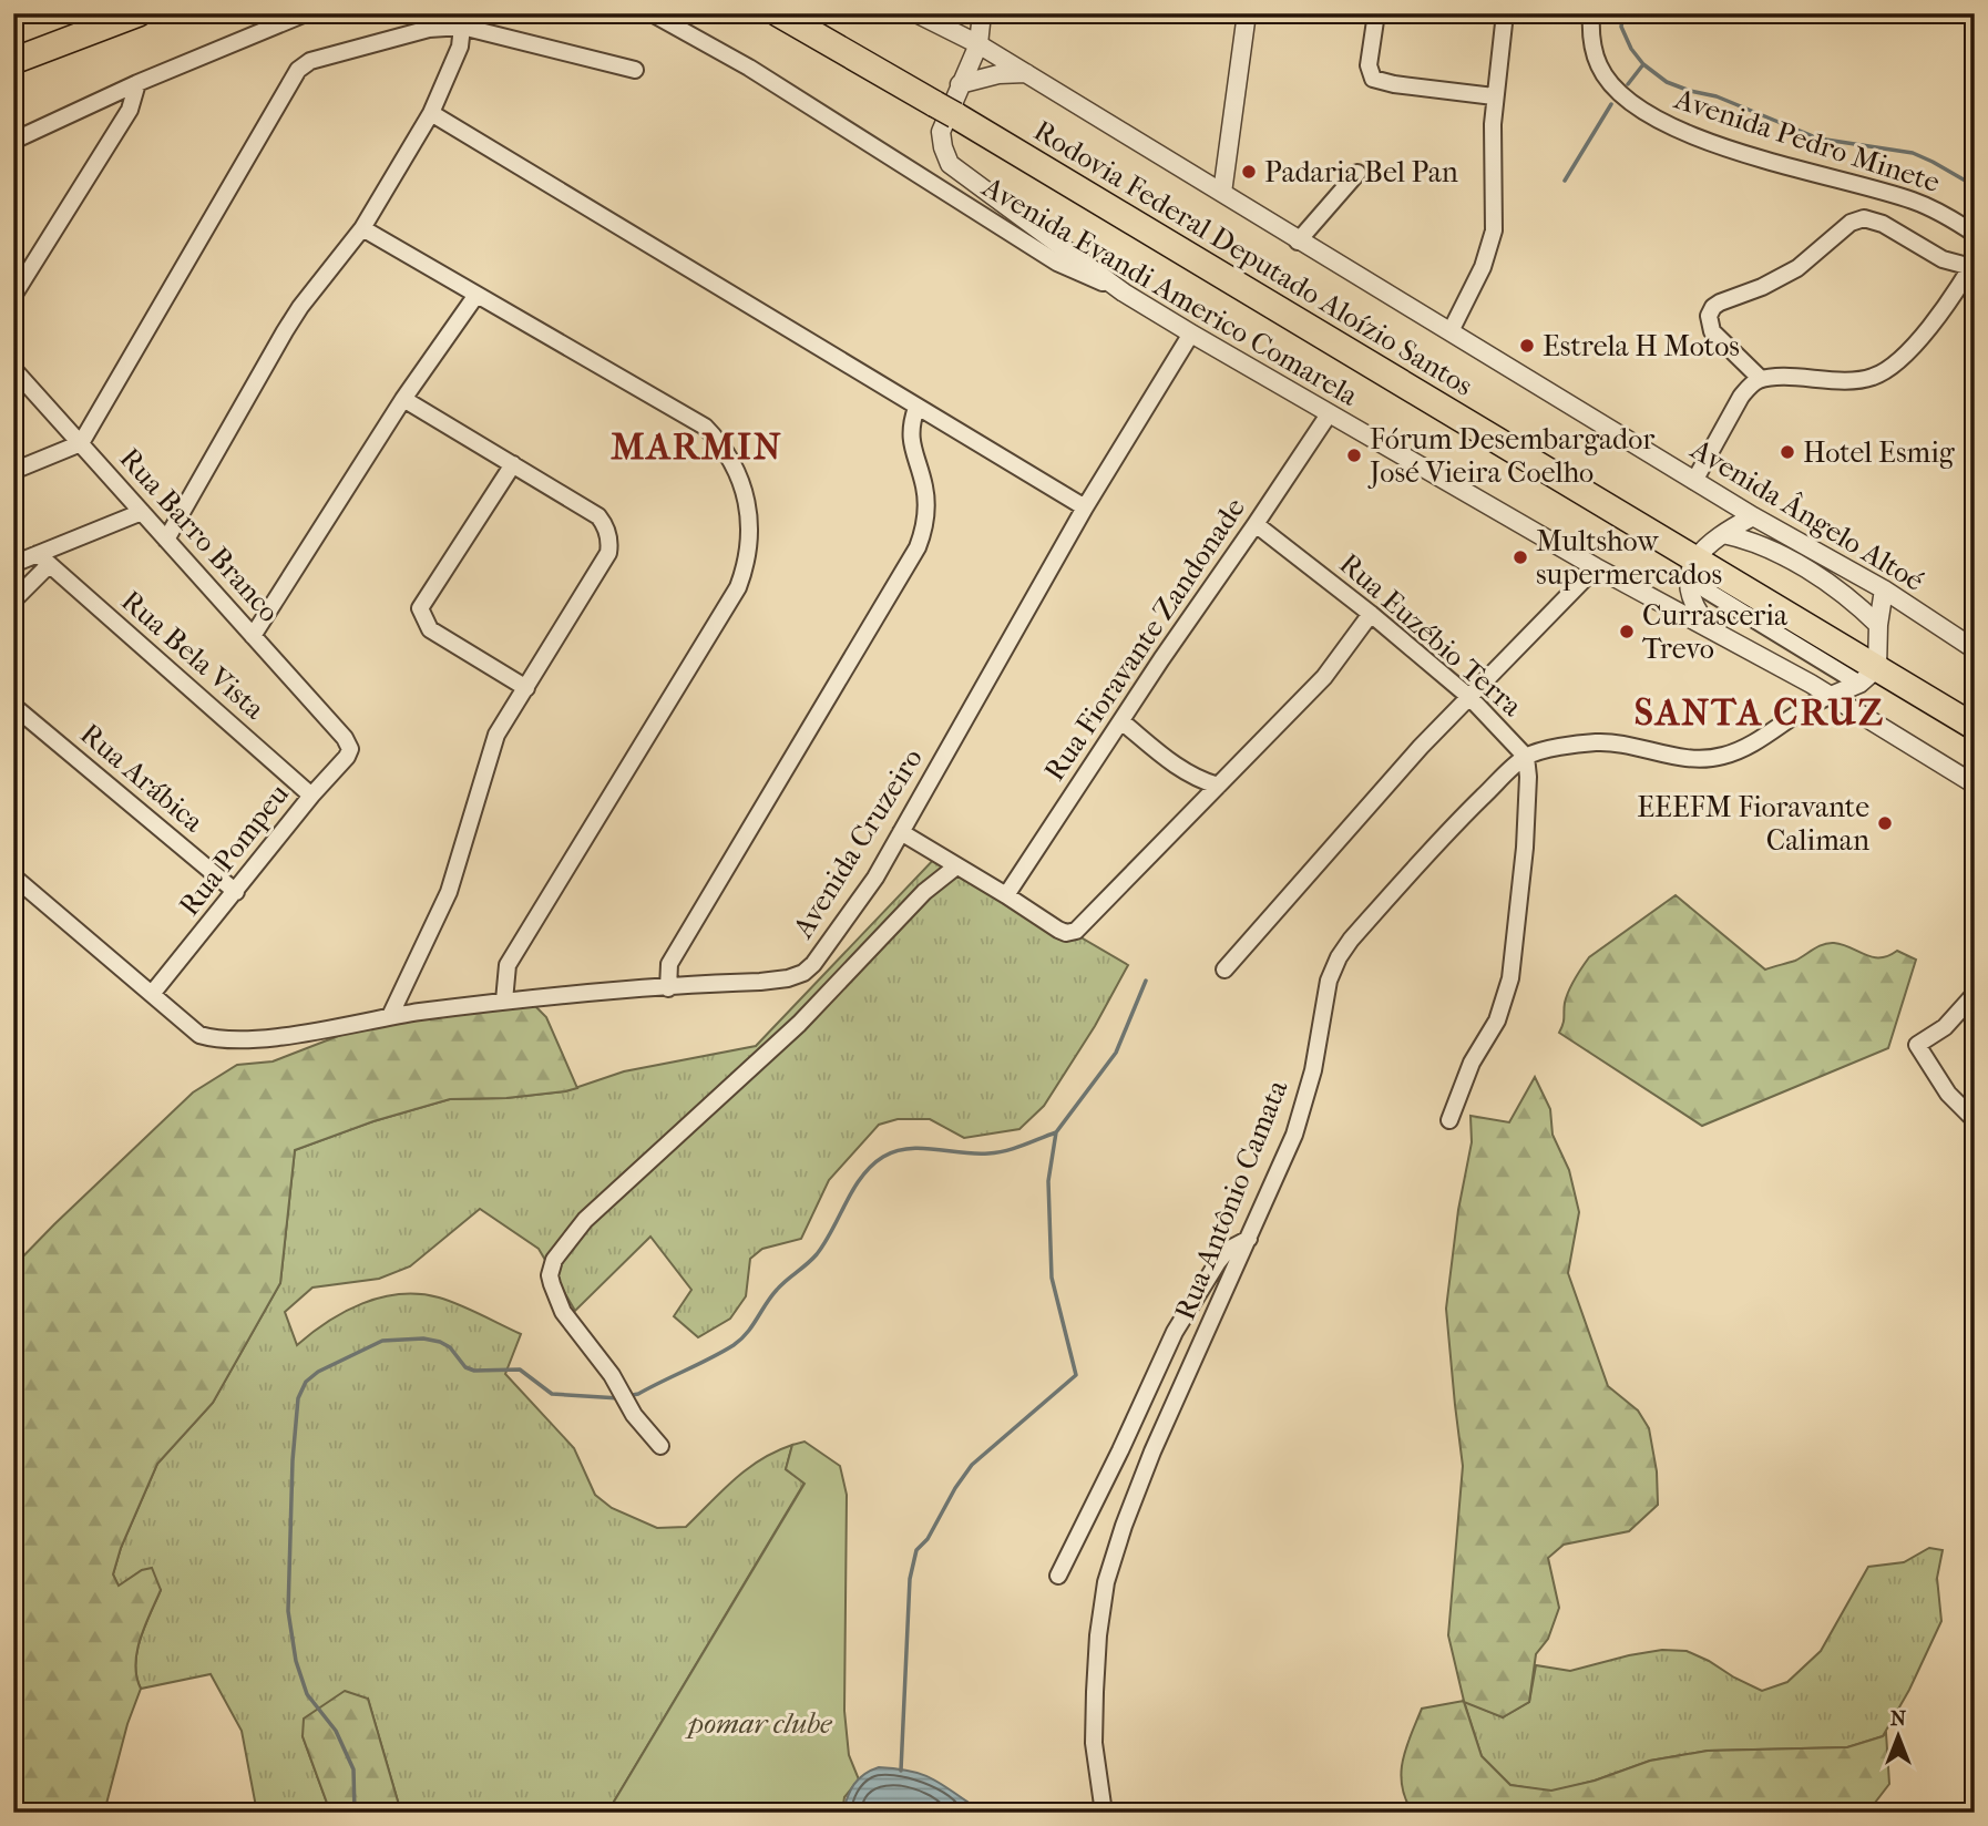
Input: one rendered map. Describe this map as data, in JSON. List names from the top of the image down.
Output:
{
  "streets": {
    "highway": ["Rodovia Federal Deputado Aloízio Santos"],
    "street": [
      "Avenida Pedro Minete",
      "Avenida Evandi Americo Comarela",
      "Avenida Ângelo Altoé",
      "Rua Barro Branco",
      "Rua Euzébio Terra",
      "Rua Fioravante Zandonade",
      "Rua Bela Vista",
      "Rua Arábica",
      "Avenida Cruzeiro",
      "Rua Pompeu",
      "Rua Antônio Camata"
    ]
  },
  "crossings": [
    ["Avenida Evandi Americo Comarela", "Rua Fioravante Zandonade"],
    ["Avenida Evandi Americo Comarela", "Avenida Cruzeiro"],
    ["Avenida Evandi Americo Comarela", "Rua Antônio Camata"],
    ["Rua Barro Branco", "Rua Pompeu"],
    ["Rua Euzébio Terra", "Rua Fioravante Zandonade"],
    ["Rua Euzébio Terra", "Rua Antônio Camata"],
    ["Rua Bela Vista", "Rua Pompeu"],
    ["Rua Arábica", "Rua Pompeu"],
    ["Avenida Cruzeiro", "Rua Pompeu"]
  ],
  "districts": ["MARMIN", "SANTA CRUZ"],
  "parks": ["pomar clube"],
  "places": [
    "Padaria Bel Pan",
    "Estrela H Motos",
    "Hotel Esmig",
    "Fórum Desembargador José Vieira Coelho",
    "Multshow supermercados",
    "Currasceria Trevo",
    "EEEFM Fioravante Caliman"
  ],
  "north": "top"
}
